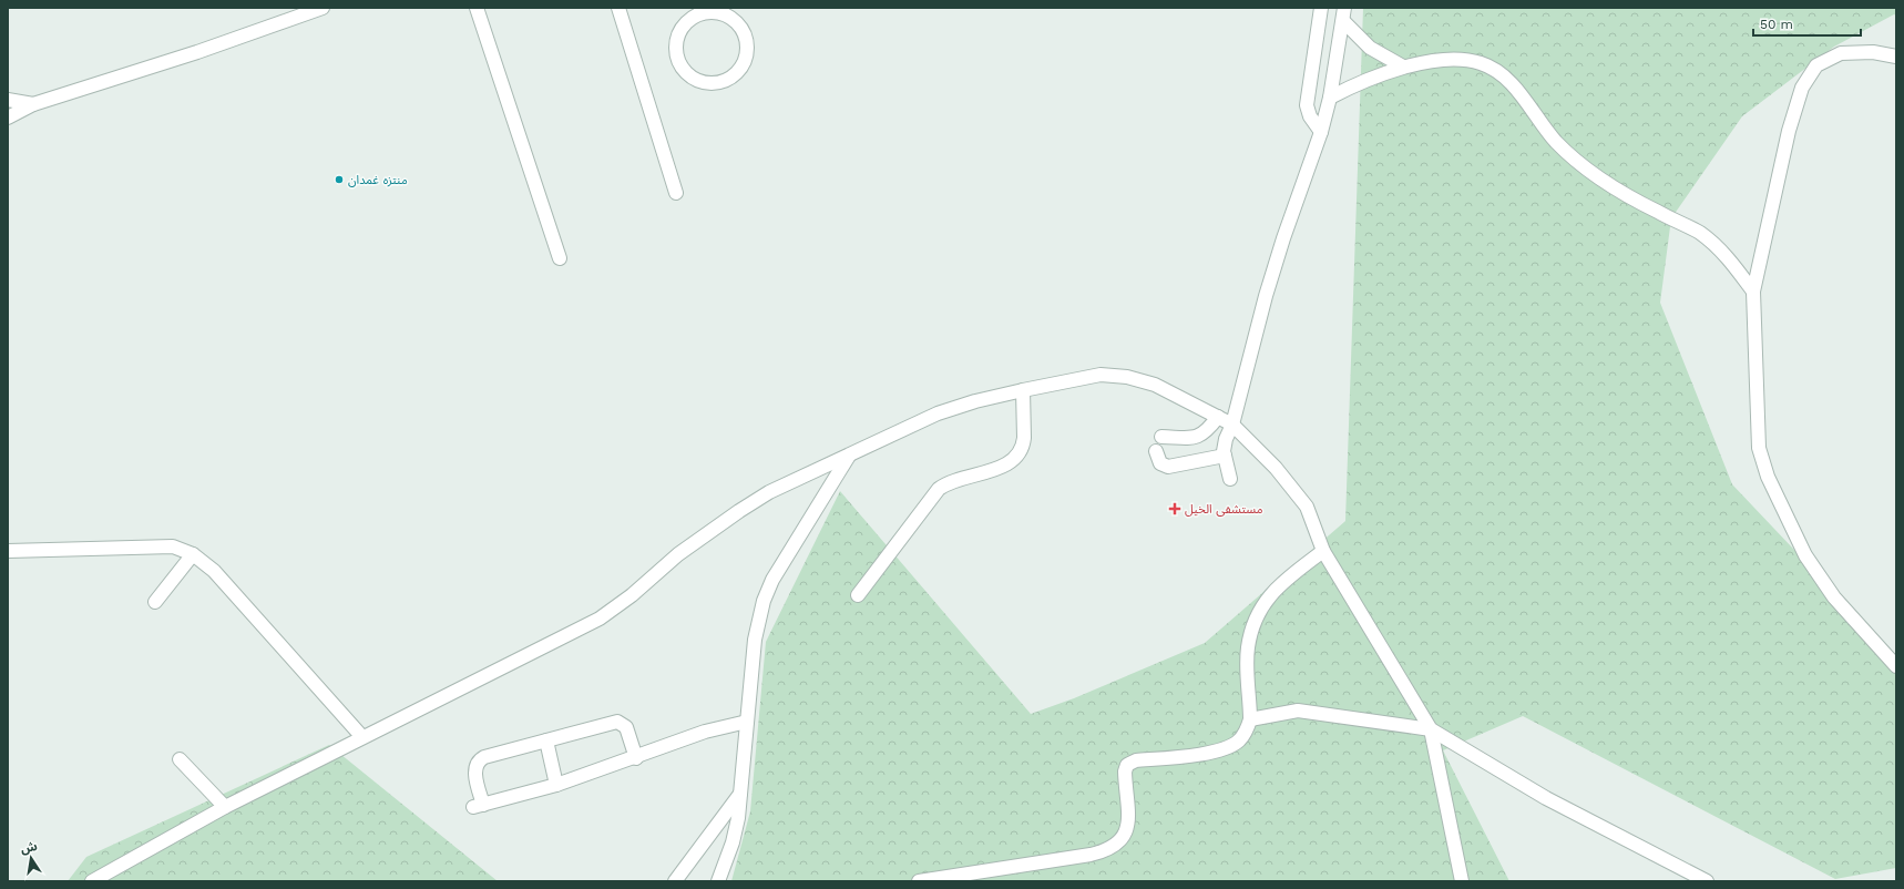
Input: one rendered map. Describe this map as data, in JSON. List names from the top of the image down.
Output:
{
  "places": {
    "other": ["منتزه غمدان"],
    "health": ["مستشفى الخيل"]
  },
  "scale_bar": "50 m",
  "north": "top"
}
